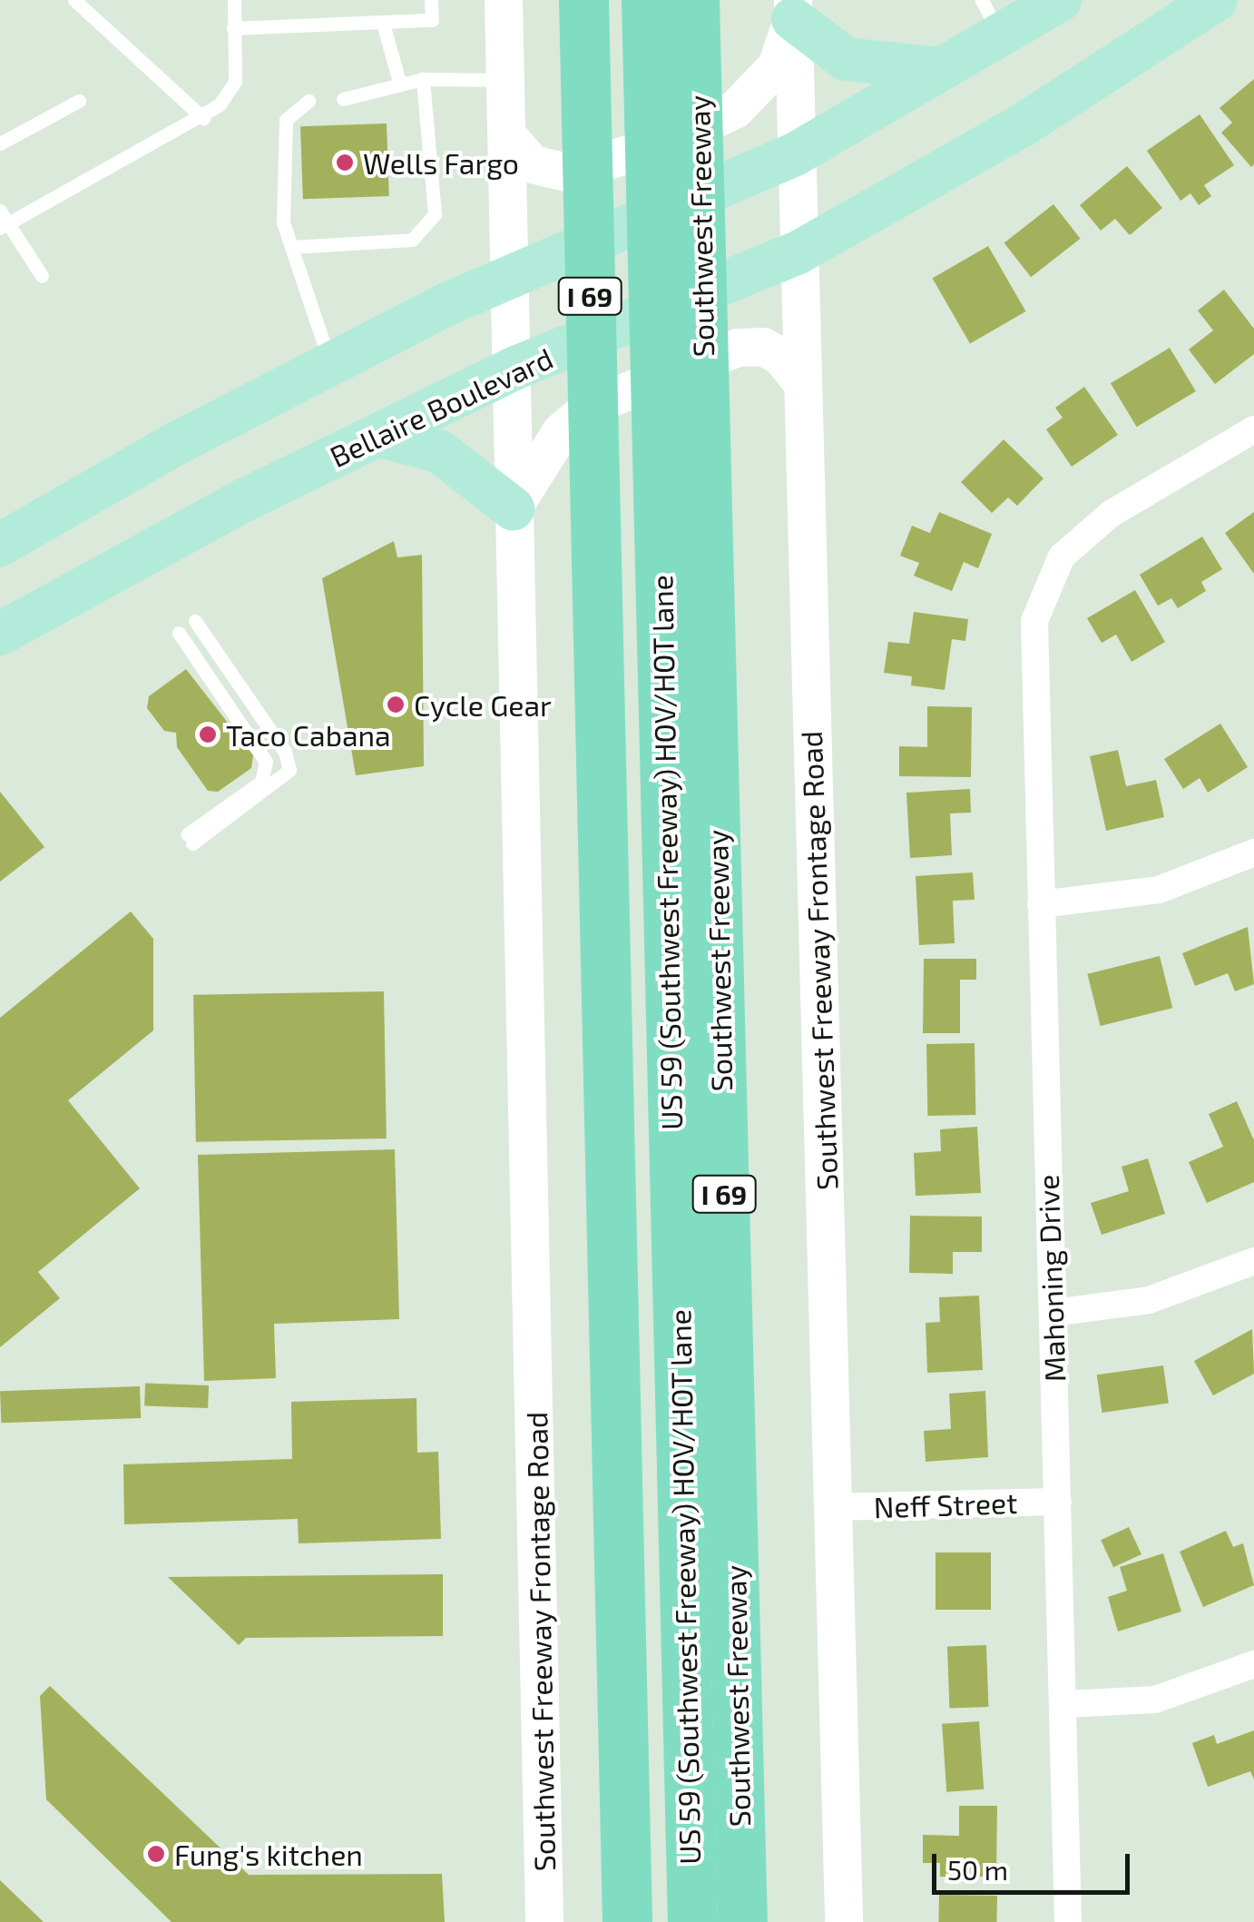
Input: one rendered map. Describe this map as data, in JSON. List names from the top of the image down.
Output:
{
  "streets": {
    "highway": ["Southwest Freeway", "I 69", "US 59 (Southwest Freeway) HOV/HOT lane"],
    "main road": ["Bellaire Boulevard", "Southwest Freeway Frontage Road"],
    "street": ["Mahoning Drive", "Neff Street"]
  },
  "crossings": [
    ["Bellaire Boulevard", "Southwest Freeway Frontage Road"],
    ["Southwest Freeway Frontage Road", "Neff Street"],
    ["Mahoning Drive", "Neff Street"]
  ],
  "places": [
    "Wells Fargo",
    "Cycle Gear",
    "Taco Cabana",
    "Fung's kitchen"
  ],
  "scale_bar": "50 m"
}
